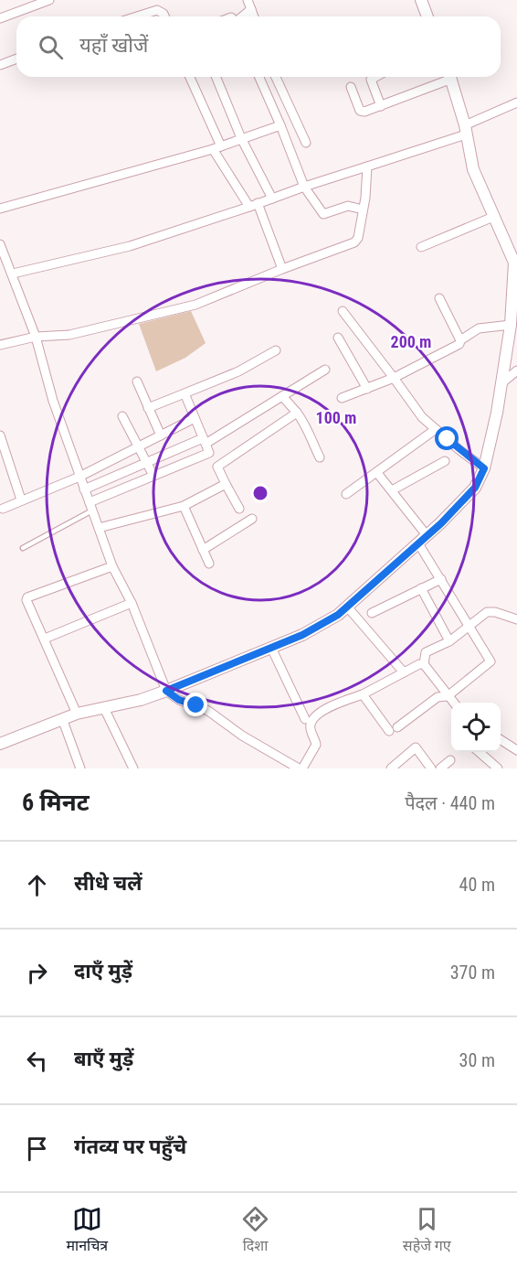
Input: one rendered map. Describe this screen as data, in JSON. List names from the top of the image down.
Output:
{
  "page": {
    "search": "यहाँ खोजें",
    "heading": ["6 मिनट", "पैदल · 440 m"],
    "list": [
      ["सीधे चलें", "40 m"],
      ["दाएँ मुड़ें", "370 m"],
      ["बाएँ मुड़ें", "30 m"],
      "गंतव्य पर पहुँचे"
    ],
    "nav": ["मानचित्र", "दिशा", "सहेजे गए"]
  },
  "rings": ["200 m", "100 m"]
}
